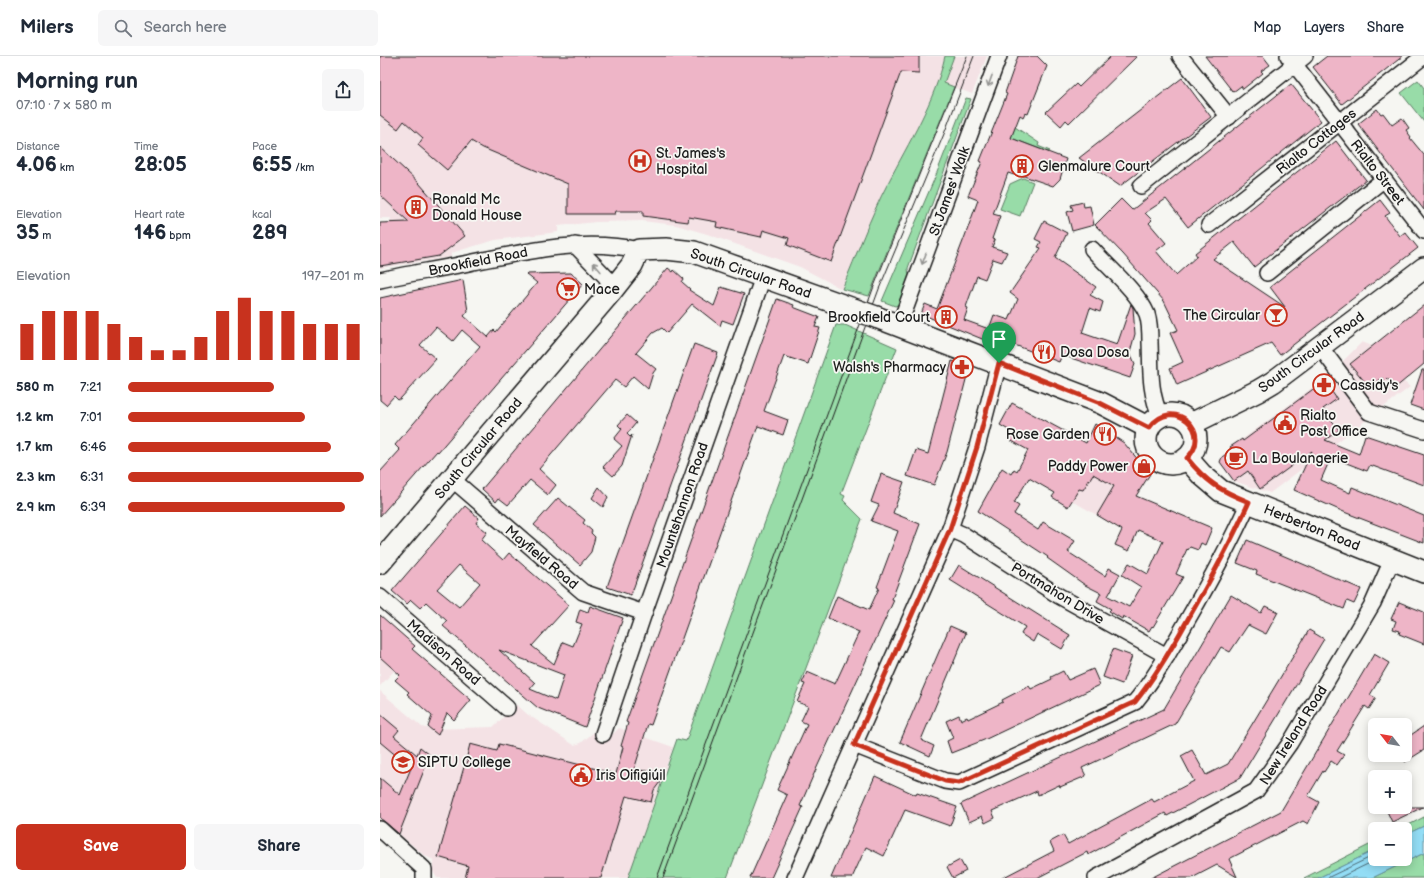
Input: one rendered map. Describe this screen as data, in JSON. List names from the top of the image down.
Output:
{
  "streets": {
    "main road": ["South Circular Road", "Herberton Road"],
    "street": [
      "Rialto Cottages",
      "Rialto Street",
      "St James' Walk",
      "Brookfield Road",
      "Mountshannon Road",
      "Mayfield Road",
      "Portmahon Drive",
      "Madison Road",
      "New Ireland Road"
    ]
  },
  "crossings": [
    ["Rialto Cottages", "Rialto Street"],
    ["St James' Walk", "South Circular Road"],
    ["Brookfield Road", "South Circular Road"],
    ["South Circular Road", "Mountshannon Road"],
    ["South Circular Road", "Herberton Road"],
    ["South Circular Road", "Mayfield Road"],
    ["Mountshannon Road", "Mayfield Road"],
    ["Herberton Road", "New Ireland Road"]
  ],
  "one_way": ["St James' Walk"],
  "places": {
    "hospital": ["St. James's Hospital"],
    "building": ["Glenmalure Court", "Ronald Mc Donald House", "Brookfield Court"],
    "supermarket": ["Mace"],
    "bar": ["The Circular"],
    "restaurant": ["Dosa Dosa", "Rose Garden"],
    "pharmacy": ["Walsh's Pharmacy", "Cassidy's"],
    "public building": ["Rialto Post Office", "Iris Oifigiúil"],
    "cafe": ["La Boulangerie"],
    "shop": ["Paddy Power"],
    "school or university": ["SIPTU College"]
  },
  "north": "top left",
  "page": {
    "header": "Milers",
    "search": "Search here",
    "nav": ["Map", "Layers", "Share"],
    "heading": ["Morning run", "07:10 · 7 × 580 m"],
    "stats": [
      ["Distance", "4.06 km"],
      ["Time", "28:05"],
      ["Pace", "6:55 /km"],
      ["Elevation", "35 m"],
      ["Heart rate", "146 bpm"],
      ["kcal", "289"]
    ],
    "chart": ["Elevation", "197–201 m"],
    "list": [
      {
        "name": "580 m",
        "note": "7:21"
      },
      {
        "name": "1.2 km",
        "note": "7:01"
      },
      {
        "name": "1.7 km",
        "note": "6:46"
      },
      {
        "name": "2.3 km",
        "note": "6:31"
      },
      {
        "name": "2.9 km",
        "note": "6:39"
      }
    ],
    "map_buttons": ["+", "−"],
    "buttons": ["Save", "Share"]
  }
}
